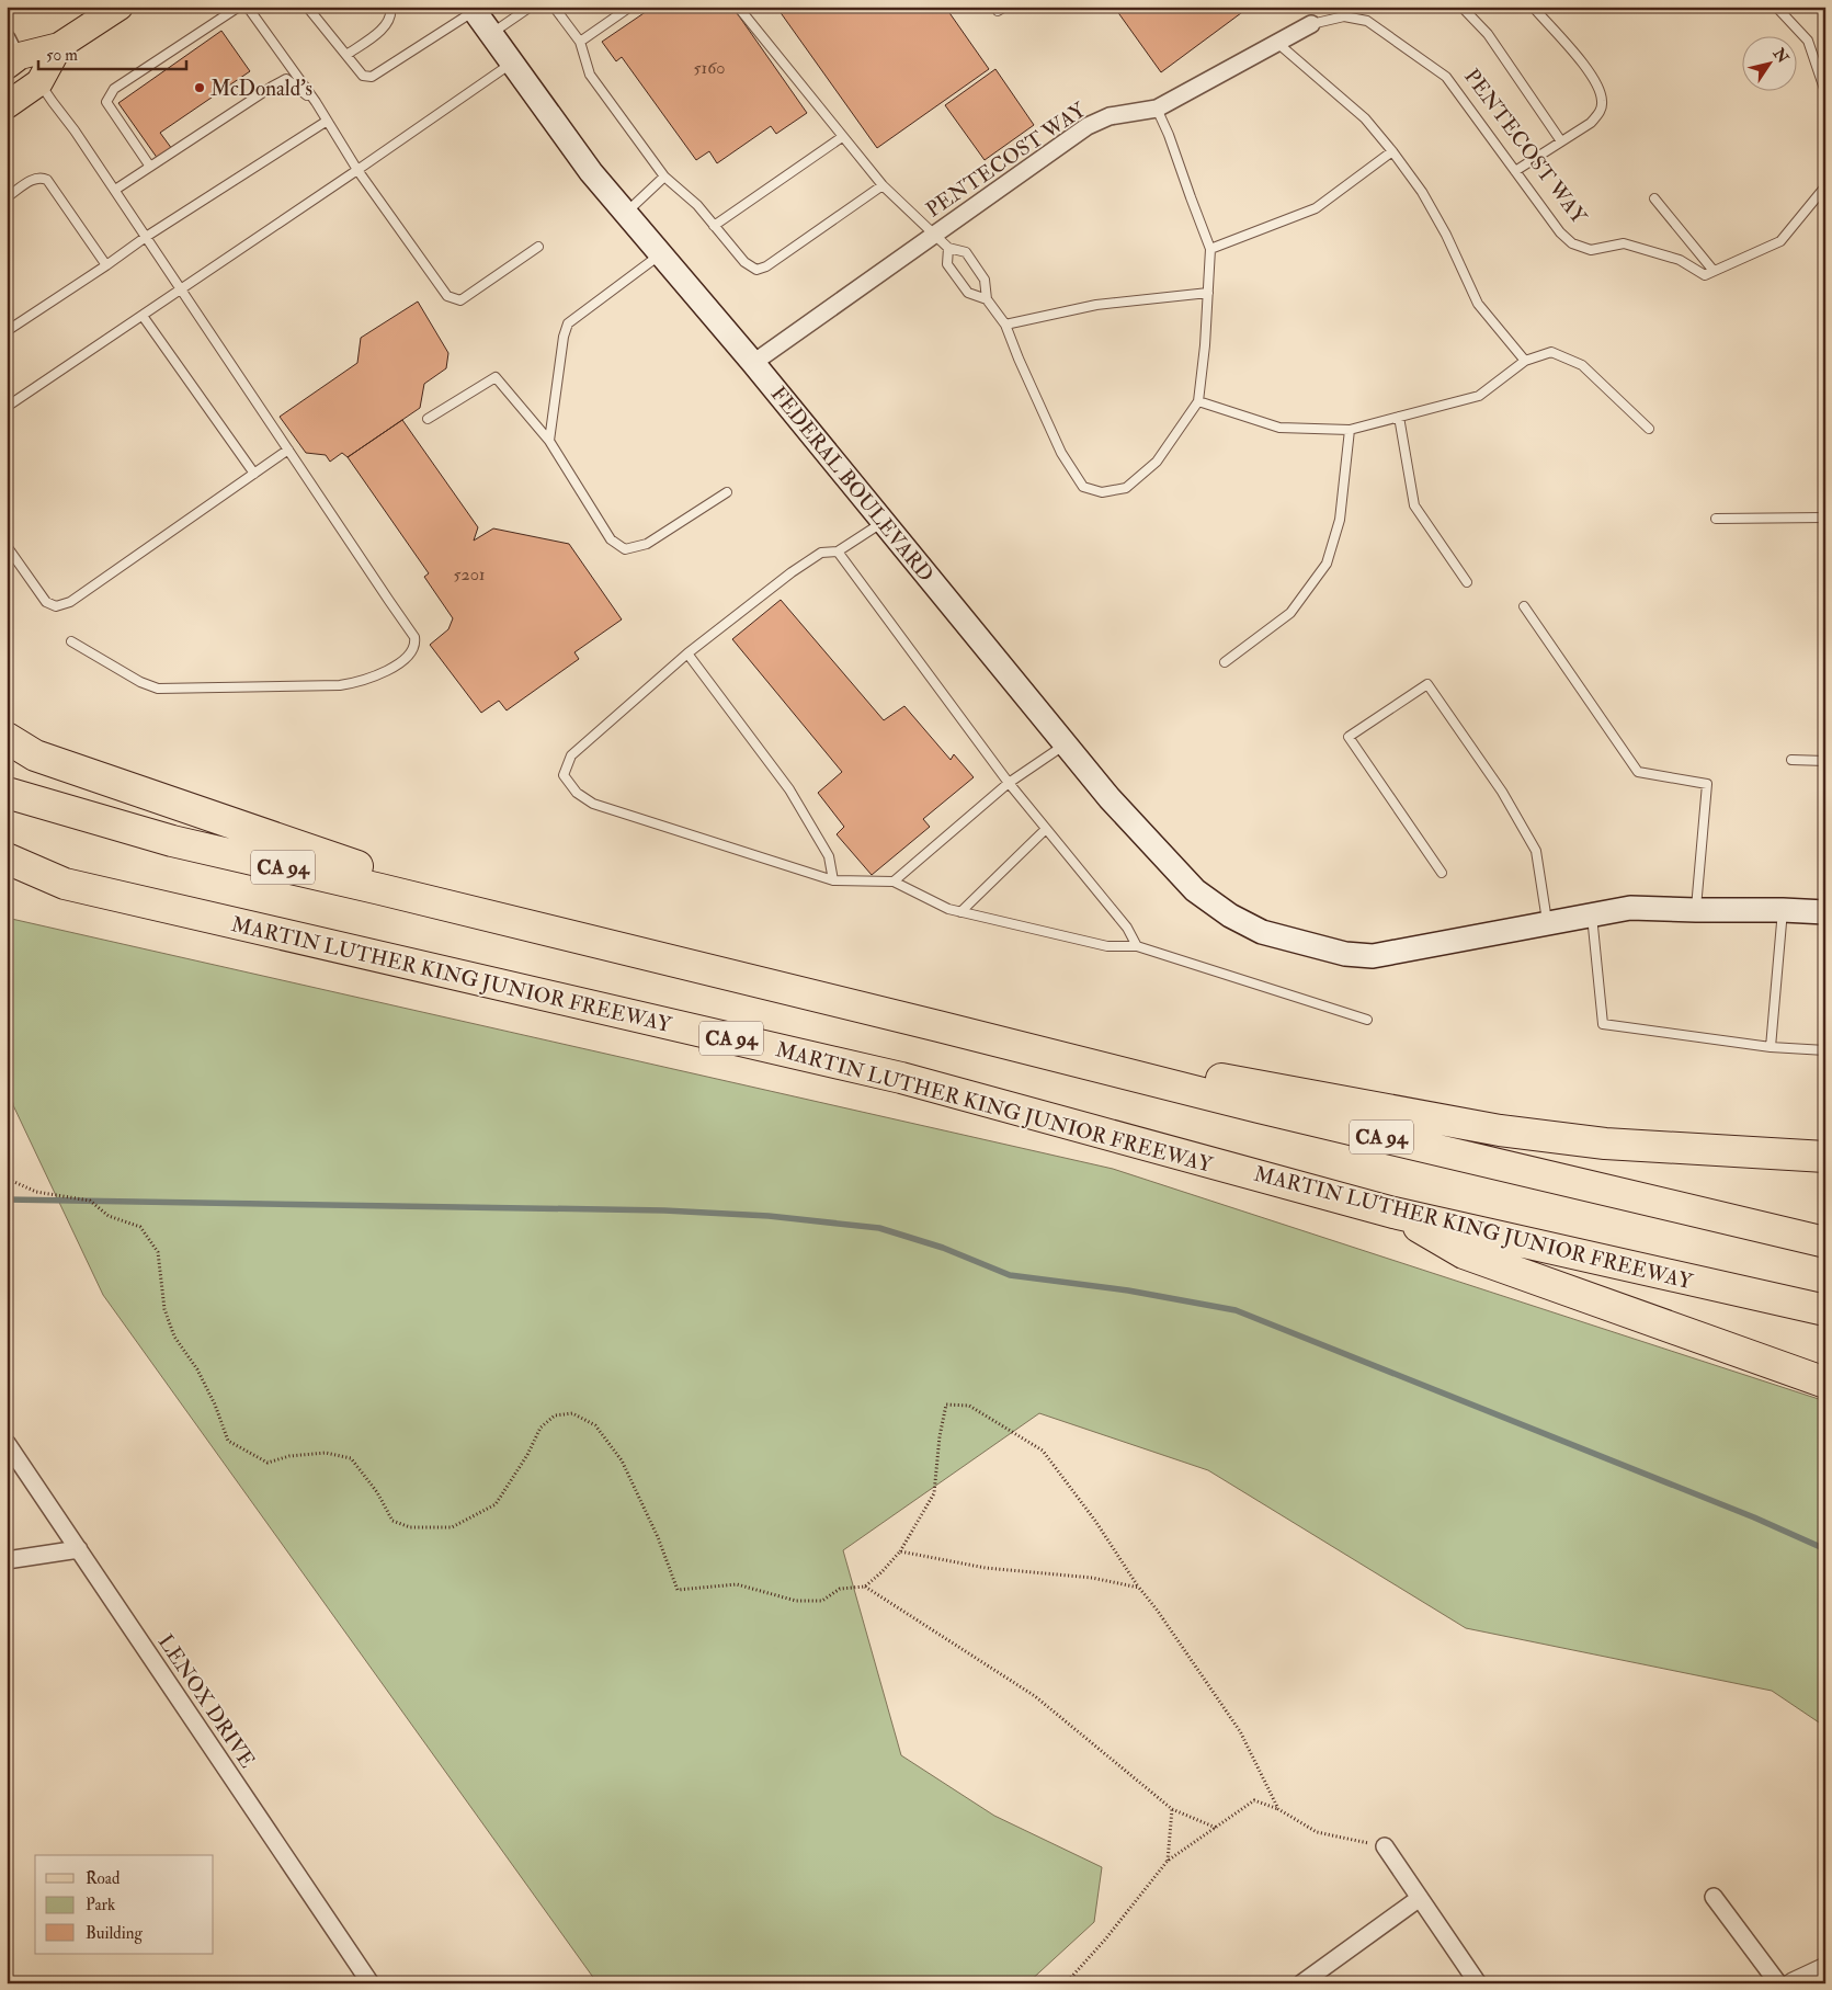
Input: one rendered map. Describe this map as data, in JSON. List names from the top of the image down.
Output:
{
  "streets": {
    "highway": ["CA 94", "MARTIN LUTHER KING JUNIOR FREEWAY"],
    "main road": ["FEDERAL BOULEVARD"],
    "street": ["PENTECOST WAY", "LENOX DRIVE"]
  },
  "crossings": [
    ["PENTECOST WAY", "FEDERAL BOULEVARD"]
  ],
  "places": ["McDonald's"],
  "house_numbers": ["5160", "5201"],
  "legend": ["Road", "Park", "Building"],
  "scale_bar": "50 m",
  "north": "top right"
}
